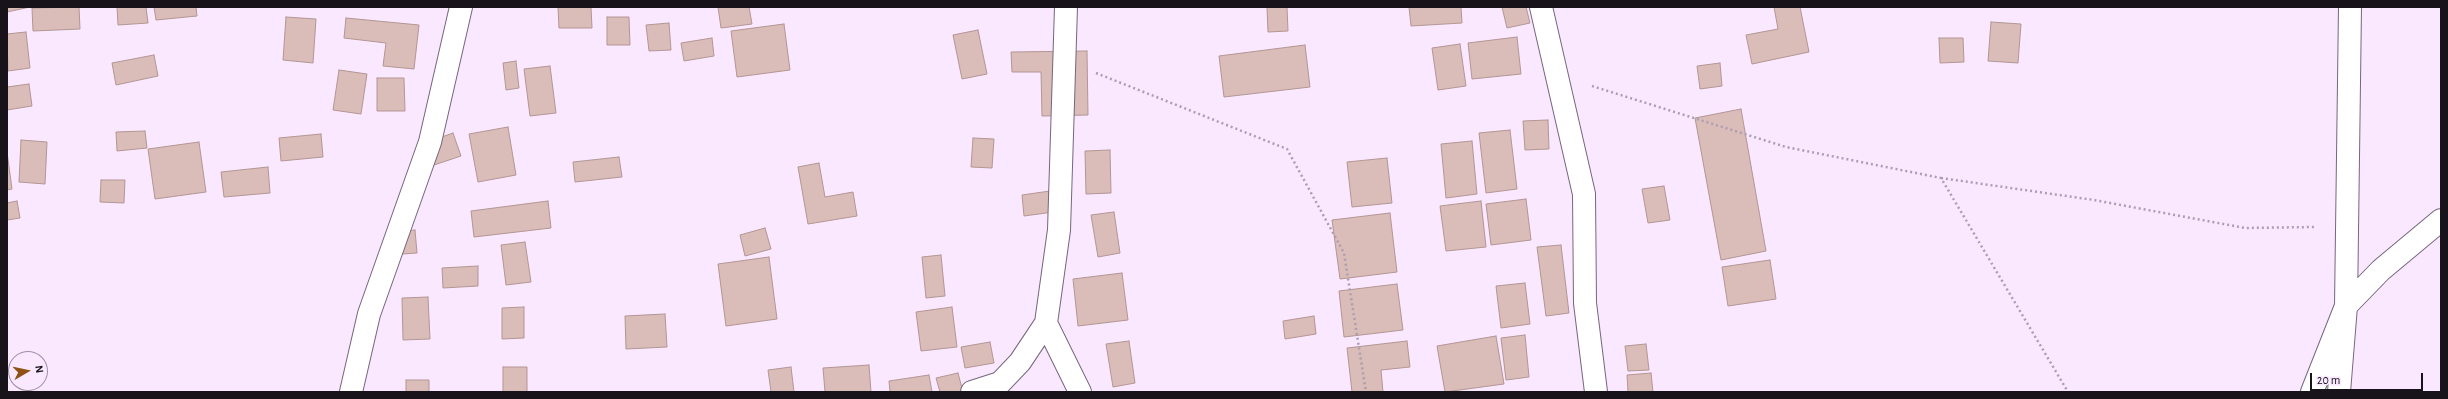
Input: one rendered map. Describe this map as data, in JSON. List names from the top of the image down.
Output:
{
  "scale_bar": "20 m",
  "north": "right"
}
